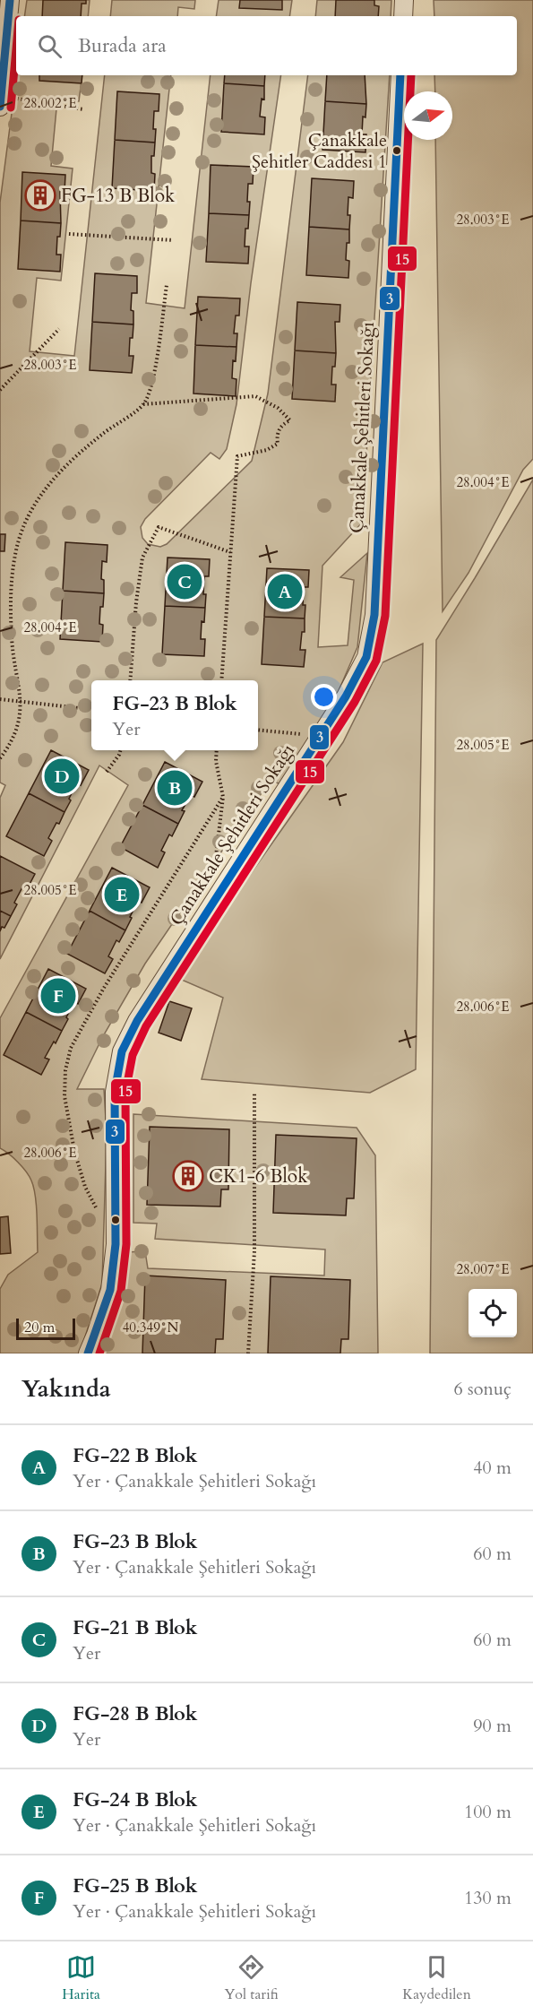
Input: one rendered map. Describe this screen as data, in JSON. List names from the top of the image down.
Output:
{
  "streets": {
    "street": ["Çanakkale Şehitleri Sokağı"]
  },
  "places": {
    "other": ["Çanakkale Şehitler Caddesi 1"],
    "building": ["FG-13 B Blok", "CK1-6 Blok"]
  },
  "lines": ["transit line 3", "transit line 15"],
  "scale_bar": "20 m",
  "north": "right",
  "page": {
    "search": "Burada ara",
    "pins": [
      "C",
      "A",
      "D",
      "B",
      "E",
      "F"
    ],
    "popup": ["FG-23 B Blok", "Yer"],
    "scale": "20 m",
    "heading": ["Yakında", "6 sonuç"],
    "list": [
      {
        "mark": "A",
        "name": "FG-22 B Blok",
        "note": "Yer · Çanakkale Şehitleri Sokağı",
        "value": "40 m"
      },
      {
        "mark": "B",
        "name": "FG-23 B Blok",
        "note": "Yer · Çanakkale Şehitleri Sokağı",
        "value": "60 m"
      },
      {
        "mark": "C",
        "name": "FG-21 B Blok",
        "note": "Yer",
        "value": "60 m"
      },
      {
        "mark": "D",
        "name": "FG-28 B Blok",
        "note": "Yer",
        "value": "90 m"
      },
      {
        "mark": "E",
        "name": "FG-24 B Blok",
        "note": "Yer · Çanakkale Şehitleri Sokağı",
        "value": "100 m"
      },
      {
        "mark": "F",
        "name": "FG-25 B Blok",
        "note": "Yer · Çanakkale Şehitleri Sokağı",
        "value": "130 m"
      }
    ],
    "nav": ["Harita", "Yol tarifi", "Kaydedilen"]
  },
  "coordinates": [
    "28.002°E",
    "28.003°E",
    "28.004°E",
    "28.005°E",
    "28.006°E",
    "28.007°E",
    "40.349°N"
  ]
}
